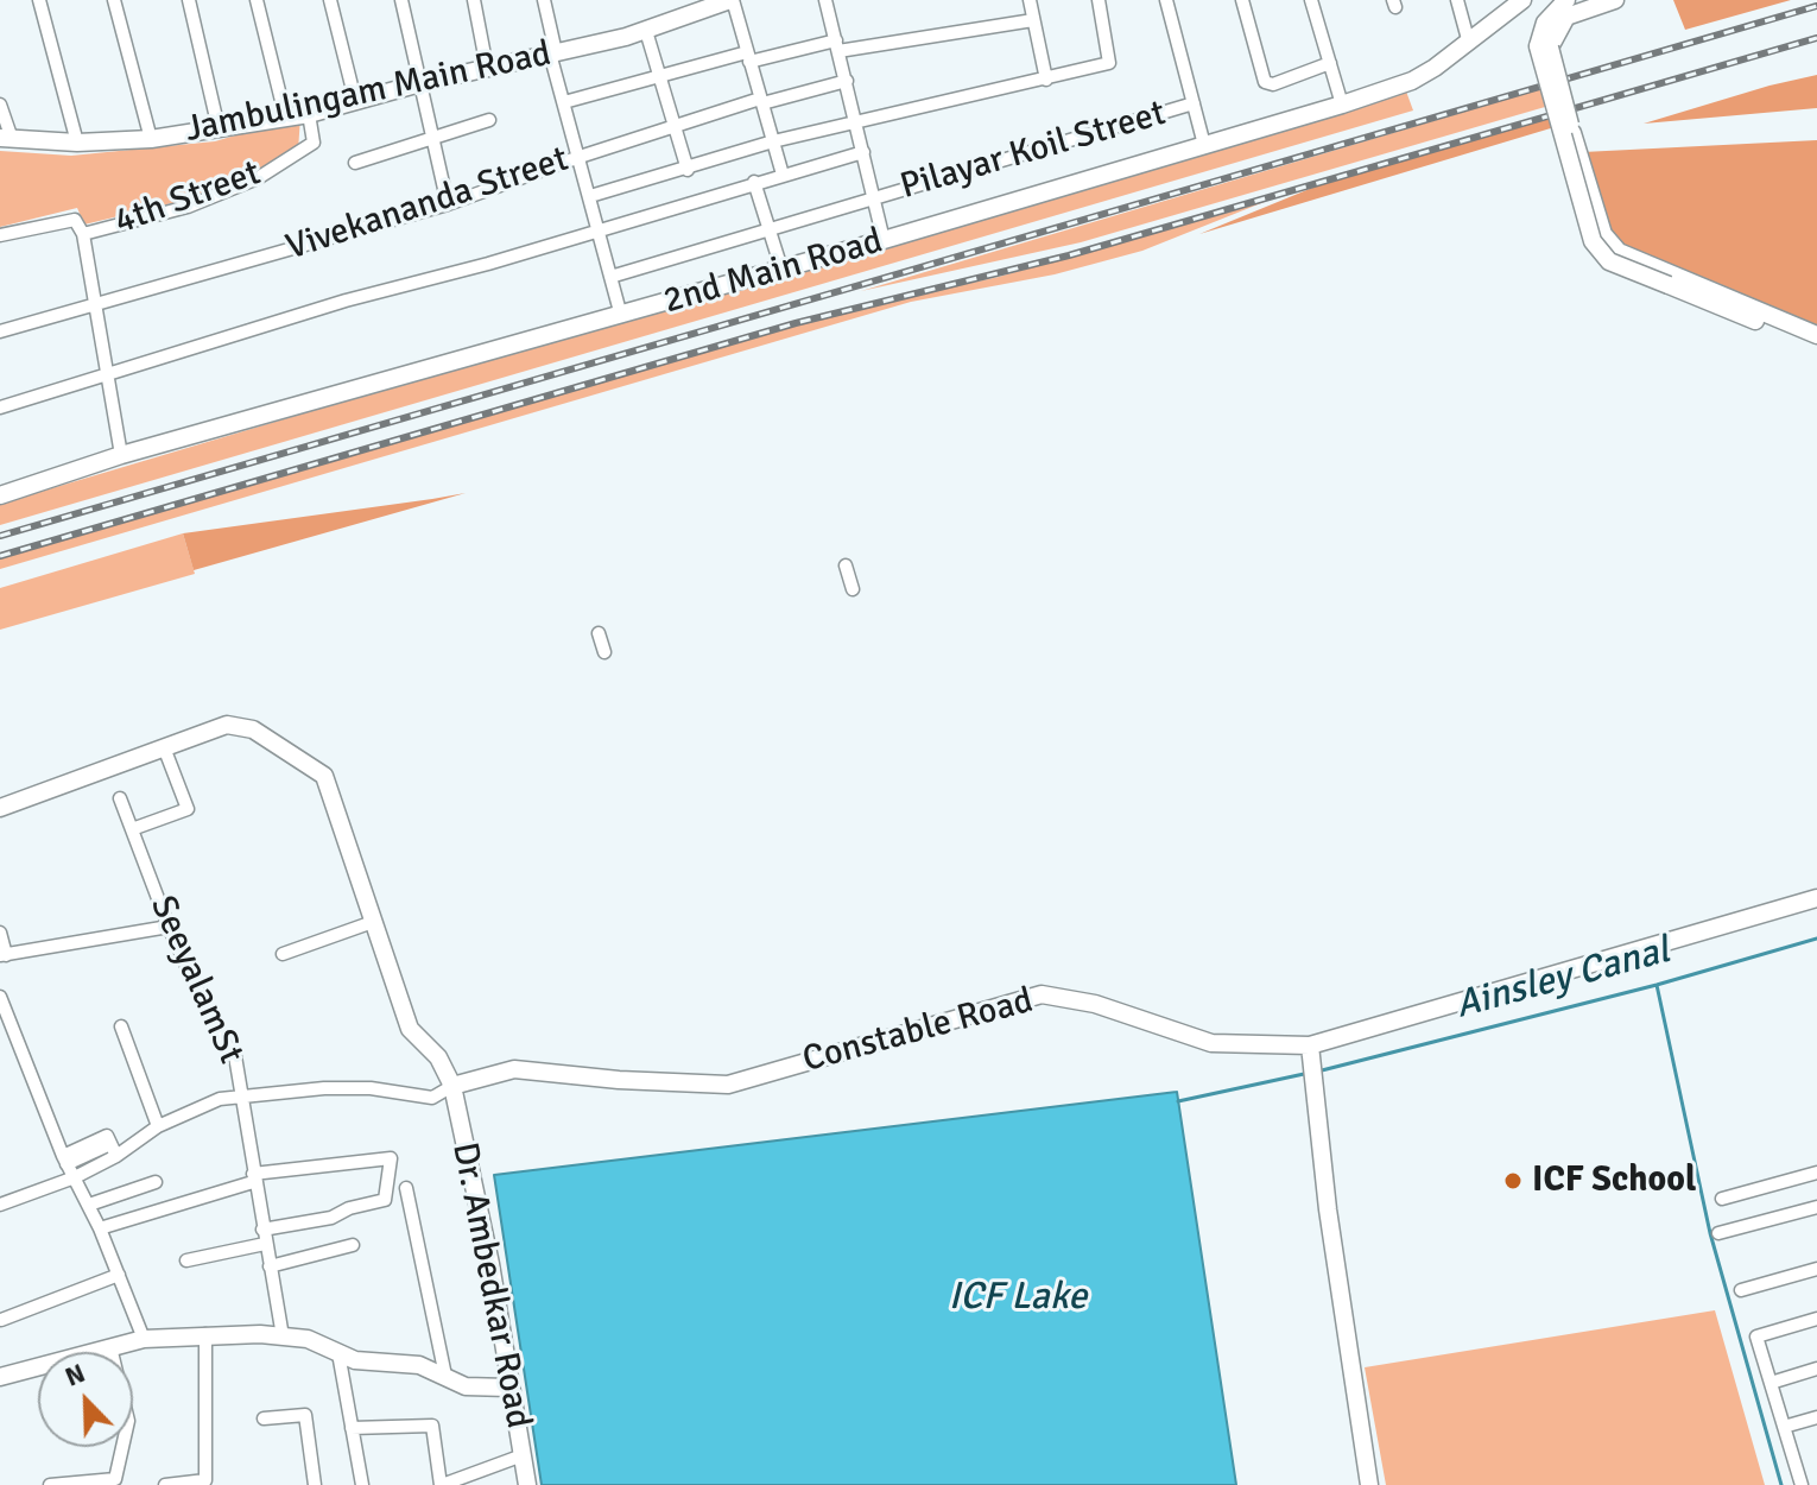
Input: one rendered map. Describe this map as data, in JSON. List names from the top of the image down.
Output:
{
  "streets": {
    "street": [
      "Jambulingam Main Road",
      "Pilayar Koil Street",
      "4th Street",
      "Vivekananda Street",
      "2nd Main Road",
      "SeeyalamSt",
      "Constable Road",
      "Dr. Ambedkar Road"
    ]
  },
  "crossings": [
    ["Jambulingam Main Road", "4th Street"],
    ["Constable Road", "Dr. Ambedkar Road"]
  ],
  "water": ["Ainsley Canal", "ICF Lake"],
  "places": ["ICF School"],
  "north": "top left"
}
